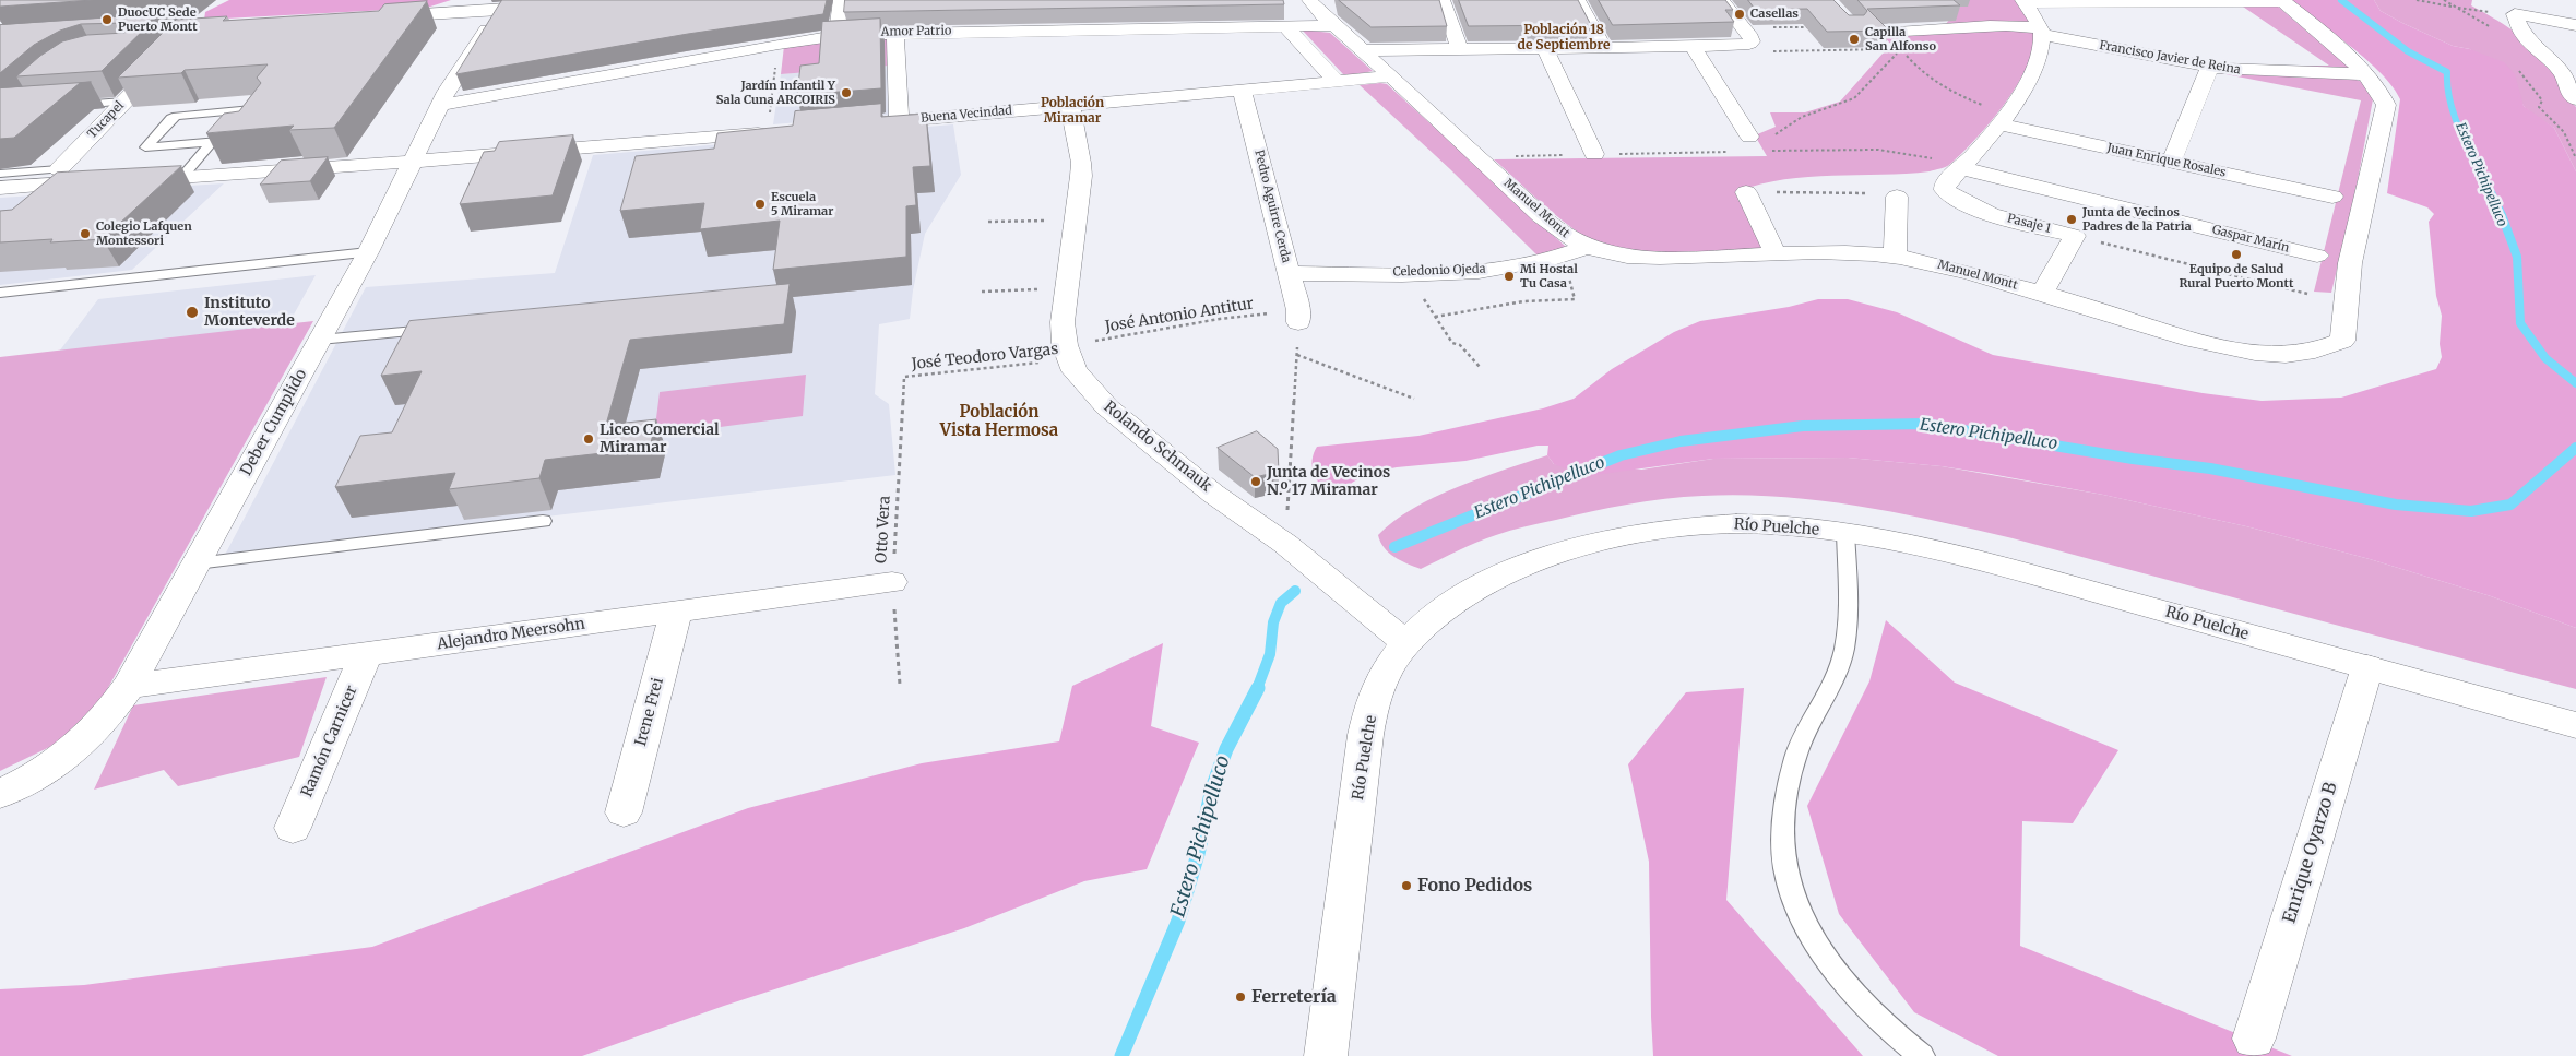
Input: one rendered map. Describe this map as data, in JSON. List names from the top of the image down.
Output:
{
  "streets": {
    "street": [
      "Amor Patrio",
      "Francisco Javier de Reina",
      "Buena Vecindad",
      "Tucapel",
      "Juan Enrique Rosales",
      "Pedro Aguirre Cerda",
      "Manuel Montt",
      "Pasaje 1",
      "Gaspar Marín",
      "Celedonio Ojeda",
      "Deber Cumplido",
      "Rolando Schmauk",
      "Río Puelche",
      "Alejandro Meersohn",
      "Irene Frei",
      "Ramón Carnicer",
      "Enrique Oyarzo B"
    ],
    "path": ["José Antonio Antitur", "José Teodoro Vargas", "Otto Vera"]
  },
  "crossings": [
    ["Amor Patrio", "Manuel Montt"],
    ["Amor Patrio", "Deber Cumplido"],
    ["Francisco Javier de Reina", "Manuel Montt"],
    ["Buena Vecindad", "Pedro Aguirre Cerda"],
    ["Buena Vecindad", "Manuel Montt"],
    ["Buena Vecindad", "Rolando Schmauk"],
    ["Pedro Aguirre Cerda", "Celedonio Ojeda"],
    ["Pedro Aguirre Cerda", "José Antonio Antitur"],
    ["Manuel Montt", "Celedonio Ojeda"],
    ["Pasaje 1", "Gaspar Marín"],
    ["José Antonio Antitur", "José Teodoro Vargas"],
    ["José Antonio Antitur", "Rolando Schmauk"],
    ["José Teodoro Vargas", "Rolando Schmauk"],
    ["José Teodoro Vargas", "Otto Vera"],
    ["Deber Cumplido", "Alejandro Meersohn"],
    ["Rolando Schmauk", "Río Puelche"],
    ["Río Puelche", "Enrique Oyarzo B"],
    ["Otto Vera", "Alejandro Meersohn"],
    ["Alejandro Meersohn", "Irene Frei"],
    ["Alejandro Meersohn", "Ramón Carnicer"]
  ],
  "districts": ["Población 18 de Septiembre", "Población Miramar", "Población Vista Hermosa"],
  "water": ["Estero Pichipelluco"],
  "places": [
    "Casellas",
    "DuocUC Sede Puerto Montt",
    "Capilla San Alfonso",
    "Jardín Infantil Y Sala Cuna ARCOIRIS",
    "Escuela 5 Miramar",
    "Junta de Vecinos Padres de la Patria",
    "Colegio Lafquen Montessori",
    "Equipo de Salud Rural Puerto Montt",
    "Mi Hostal Tu Casa",
    "Instituto Monteverde",
    "Liceo Comercial Miramar",
    "Junta de Vecinos N.º 17 Miramar",
    "Fono Pedidos",
    "Ferretería"
  ]
}
